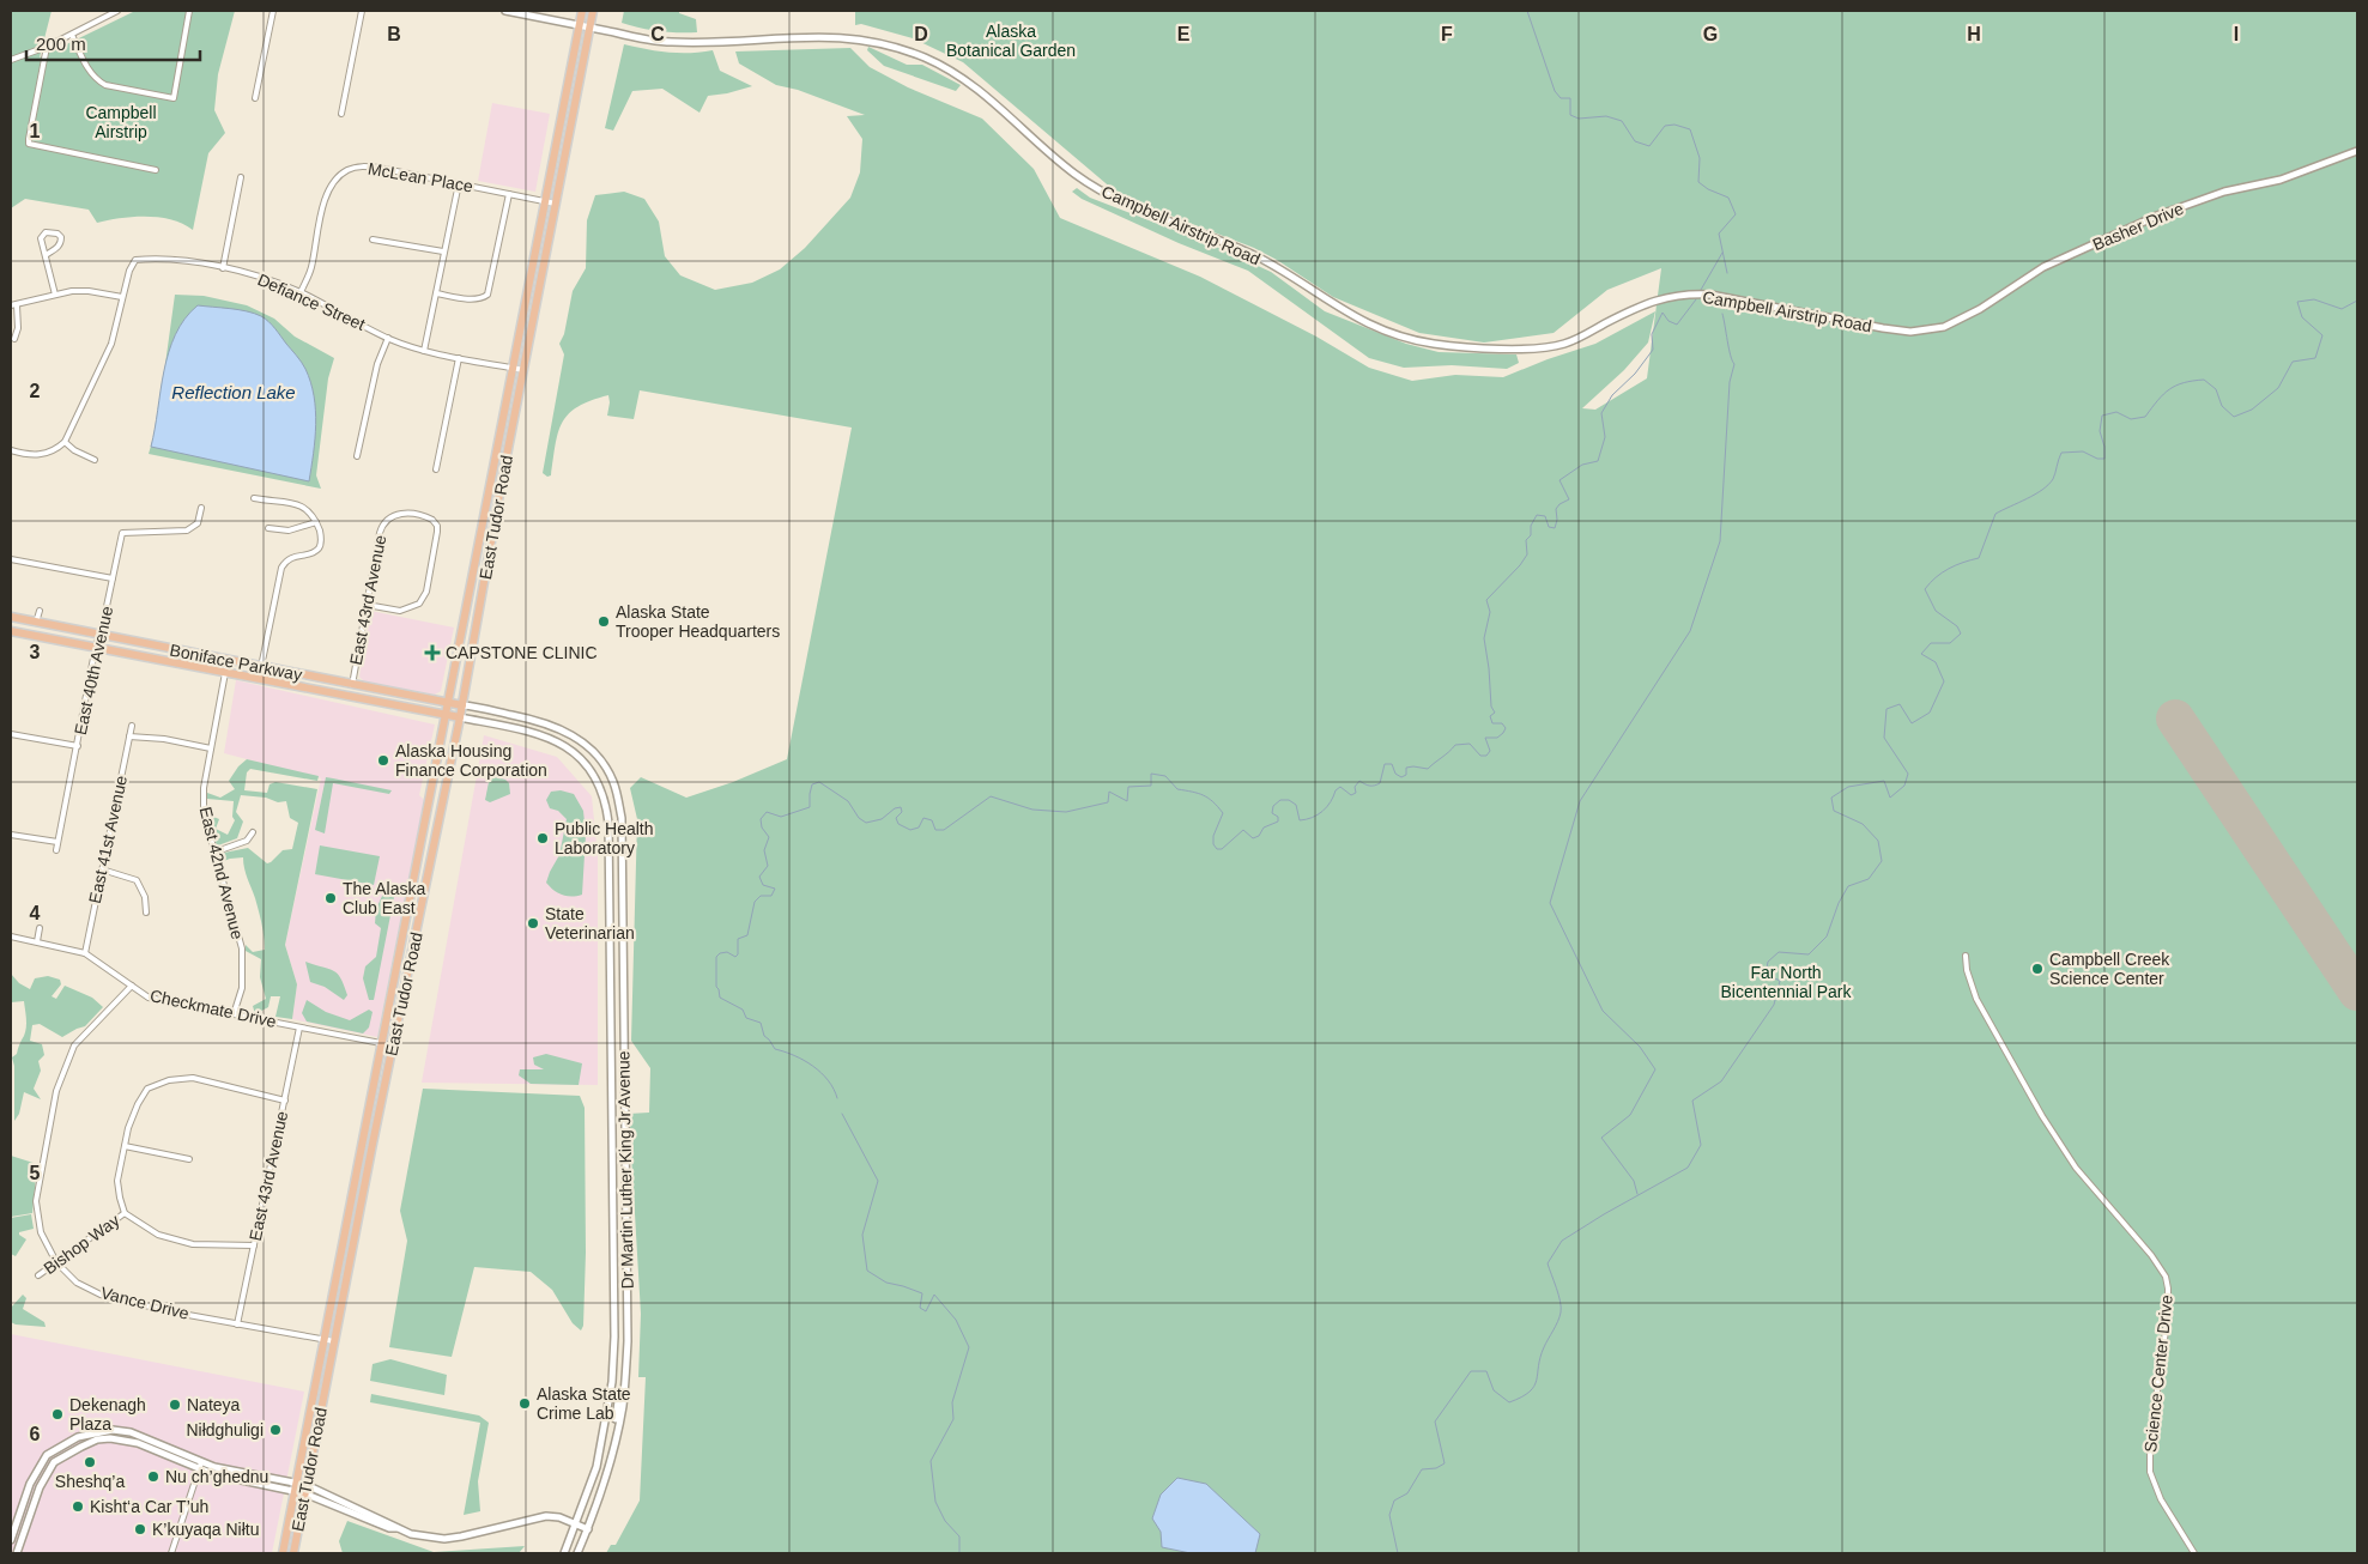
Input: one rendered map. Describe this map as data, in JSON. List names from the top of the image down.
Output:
{
  "streets": {
    "main road": ["East Tudor Road", "Boniface Parkway"],
    "street": [
      "McLean Place",
      "Campbell Airstrip Road",
      "Basher Drive",
      "Defiance Street",
      "East 43rd Avenue",
      "East 40th Avenue",
      "East 41st Avenue",
      "East 42nd Avenue",
      "Checkmate Drive",
      "Dr Martin Luther King Jr Avenue",
      "Bishop Way",
      "Vance Drive",
      "Science Center Drive"
    ]
  },
  "crossings": [
    ["McLean Place", "Defiance Street"],
    ["McLean Place", "East Tudor Road"],
    ["Campbell Airstrip Road", "Basher Drive"],
    ["Campbell Airstrip Road", "East Tudor Road"],
    ["Defiance Street", "East Tudor Road"],
    ["East Tudor Road", "Boniface Parkway"],
    ["East Tudor Road", "Checkmate Drive"],
    ["East Tudor Road", "Dr Martin Luther King Jr Avenue"],
    ["East Tudor Road", "Vance Drive"],
    ["East 43rd Avenue", "Boniface Parkway"],
    ["East 43rd Avenue", "Checkmate Drive"],
    ["East 43rd Avenue", "Bishop Way"],
    ["East 43rd Avenue", "Vance Drive"],
    ["Boniface Parkway", "East 40th Avenue"],
    ["Boniface Parkway", "East 42nd Avenue"],
    ["Boniface Parkway", "Dr Martin Luther King Jr Avenue"],
    ["East 41st Avenue", "Checkmate Drive"],
    ["East 42nd Avenue", "Checkmate Drive"],
    ["Checkmate Drive", "Vance Drive"],
    ["Bishop Way", "Vance Drive"]
  ],
  "water": ["Reflection Lake"],
  "parks": ["Alaska Botanical Garden", "Campbell Airstrip", "Far North Bicentennial Park"],
  "places": {
    "other": [
      "Alaska State Trooper Headquarters",
      "Alaska Housing Finance Corporation",
      "Public Health Laboratory",
      "The Alaska Club East",
      "State Veterinarian",
      "Campbell Creek Science Center",
      "Alaska State Crime Lab",
      "Nateya",
      "Dekenagh Plaza",
      "Niłdghuligi",
      "Sheshq’a",
      "Nu ch’ghednu",
      "Kisht‘a Car T’uh",
      "K’kuyaqa Niłtu"
    ],
    "health": ["CAPSTONE CLINIC"]
  },
  "scale_bar": "200 m",
  "grid": {
    "columns": [
      "B",
      "C",
      "D",
      "E",
      "F",
      "G",
      "H",
      "I"
    ],
    "rows": [
      "1",
      "2",
      "3",
      "4",
      "5",
      "6"
    ]
  }
}
